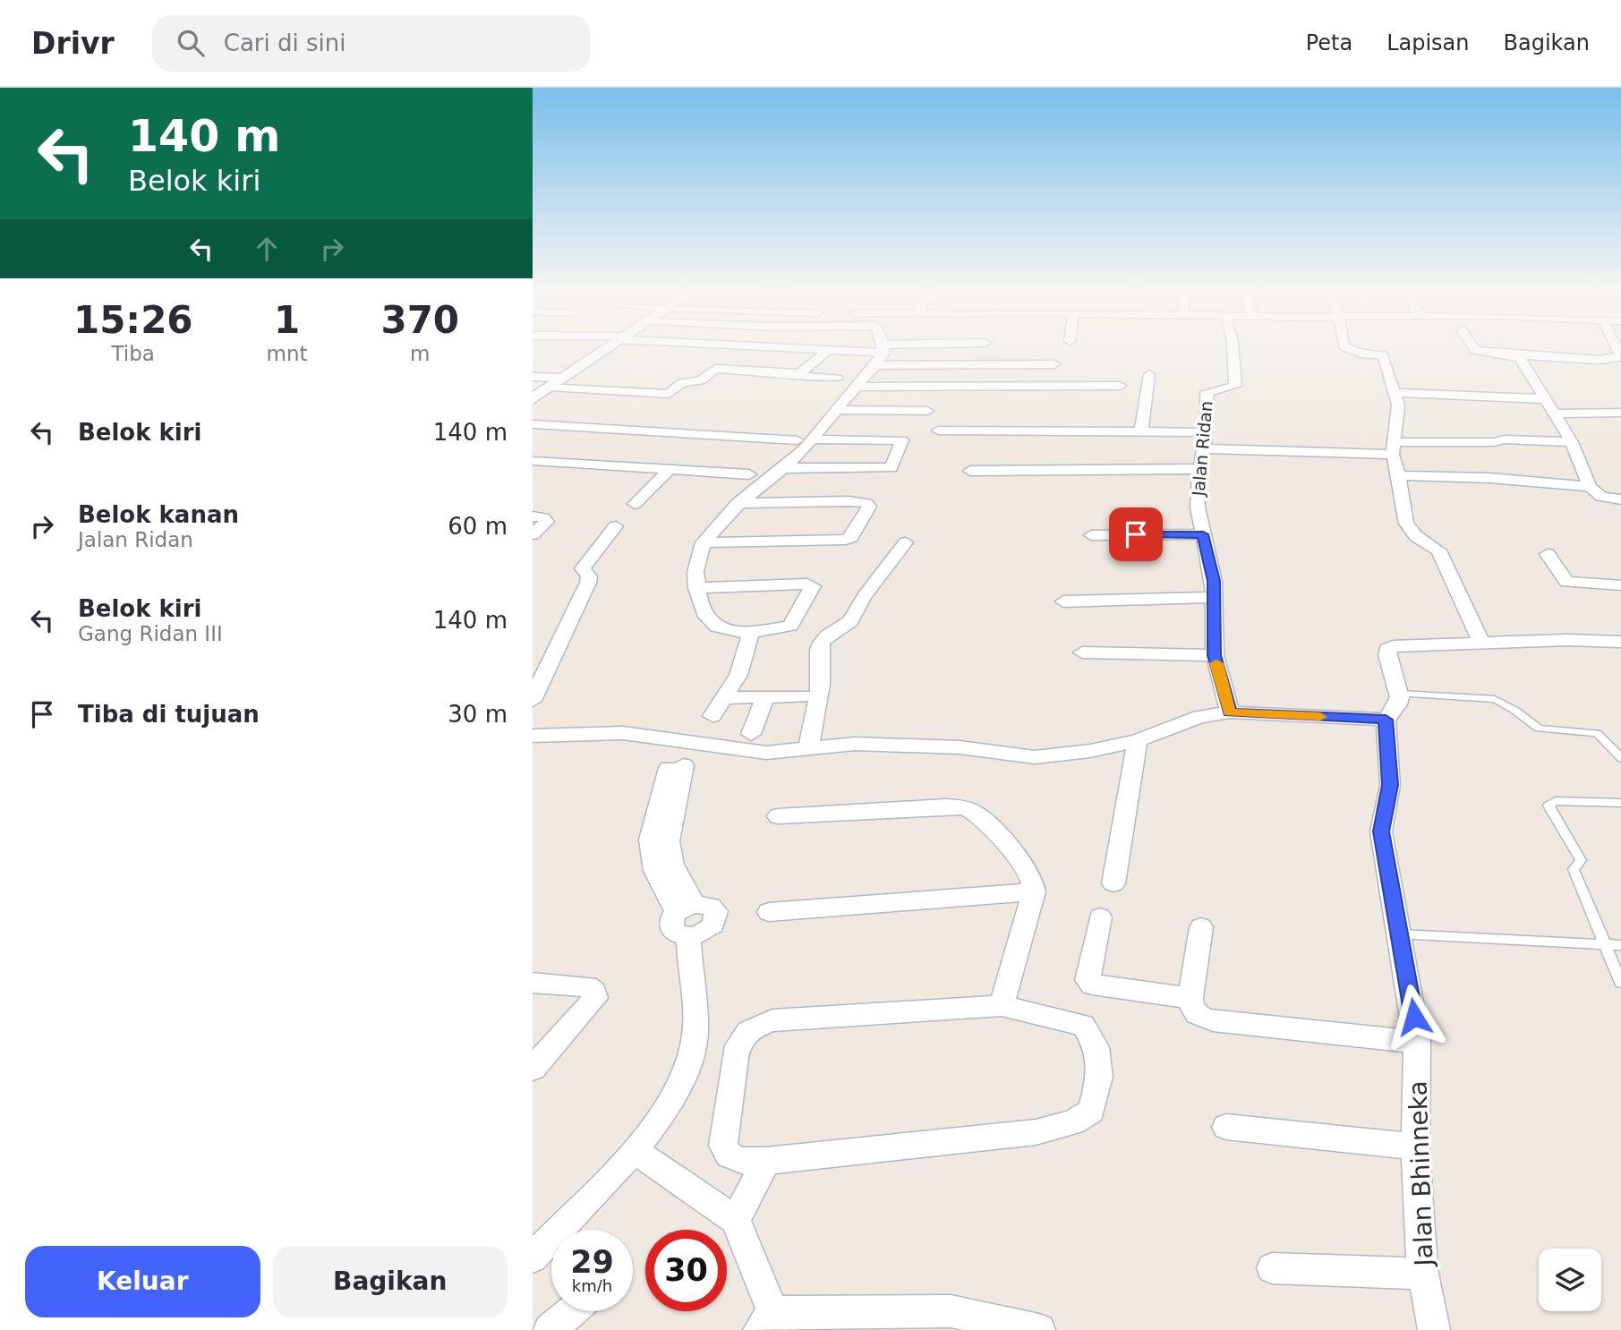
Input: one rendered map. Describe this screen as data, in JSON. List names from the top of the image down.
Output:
{
  "streets": {
    "street": ["Jalan Ridan", "Jalan Bhinneka"]
  },
  "page": {
    "header": "Drivr",
    "search": "Cari di sini",
    "nav": ["Peta", "Lapisan", "Bagikan"],
    "turn": ["140 m", "Belok kiri"],
    "eta": [
      "15:26",
      "Tiba",
      "1",
      "mnt",
      "370",
      "m"
    ],
    "list": [
      {
        "name": "Belok kiri",
        "value": "140 m"
      },
      {
        "name": "Belok kanan",
        "note": "Jalan Ridan",
        "value": "60 m"
      },
      {
        "name": "Belok kiri",
        "note": "Gang Ridan III",
        "value": "140 m"
      },
      {
        "name": "Tiba di tujuan",
        "value": "30 m"
      }
    ],
    "speed": "29 km/h",
    "limit": "30",
    "buttons": ["Keluar", "Bagikan"]
  }
}
